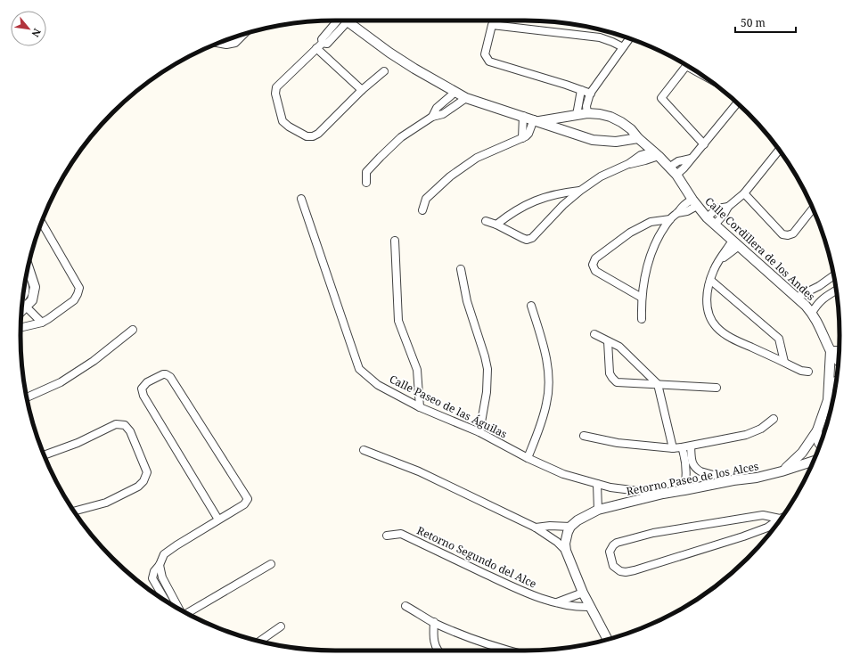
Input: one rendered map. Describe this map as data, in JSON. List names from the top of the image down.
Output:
{
  "streets": {
    "street": [
      "Calle Cordillera de los Andes",
      "Calle Paseo de las Águilas",
      "Retorno Paseo de los Alces",
      "Retorno Segundo del Alce"
    ]
  },
  "crossings": [
    ["Calle Paseo de las Águilas", "Retorno Paseo de los Alces"]
  ],
  "scale_bar": "50 m",
  "north": "bottom right"
}
